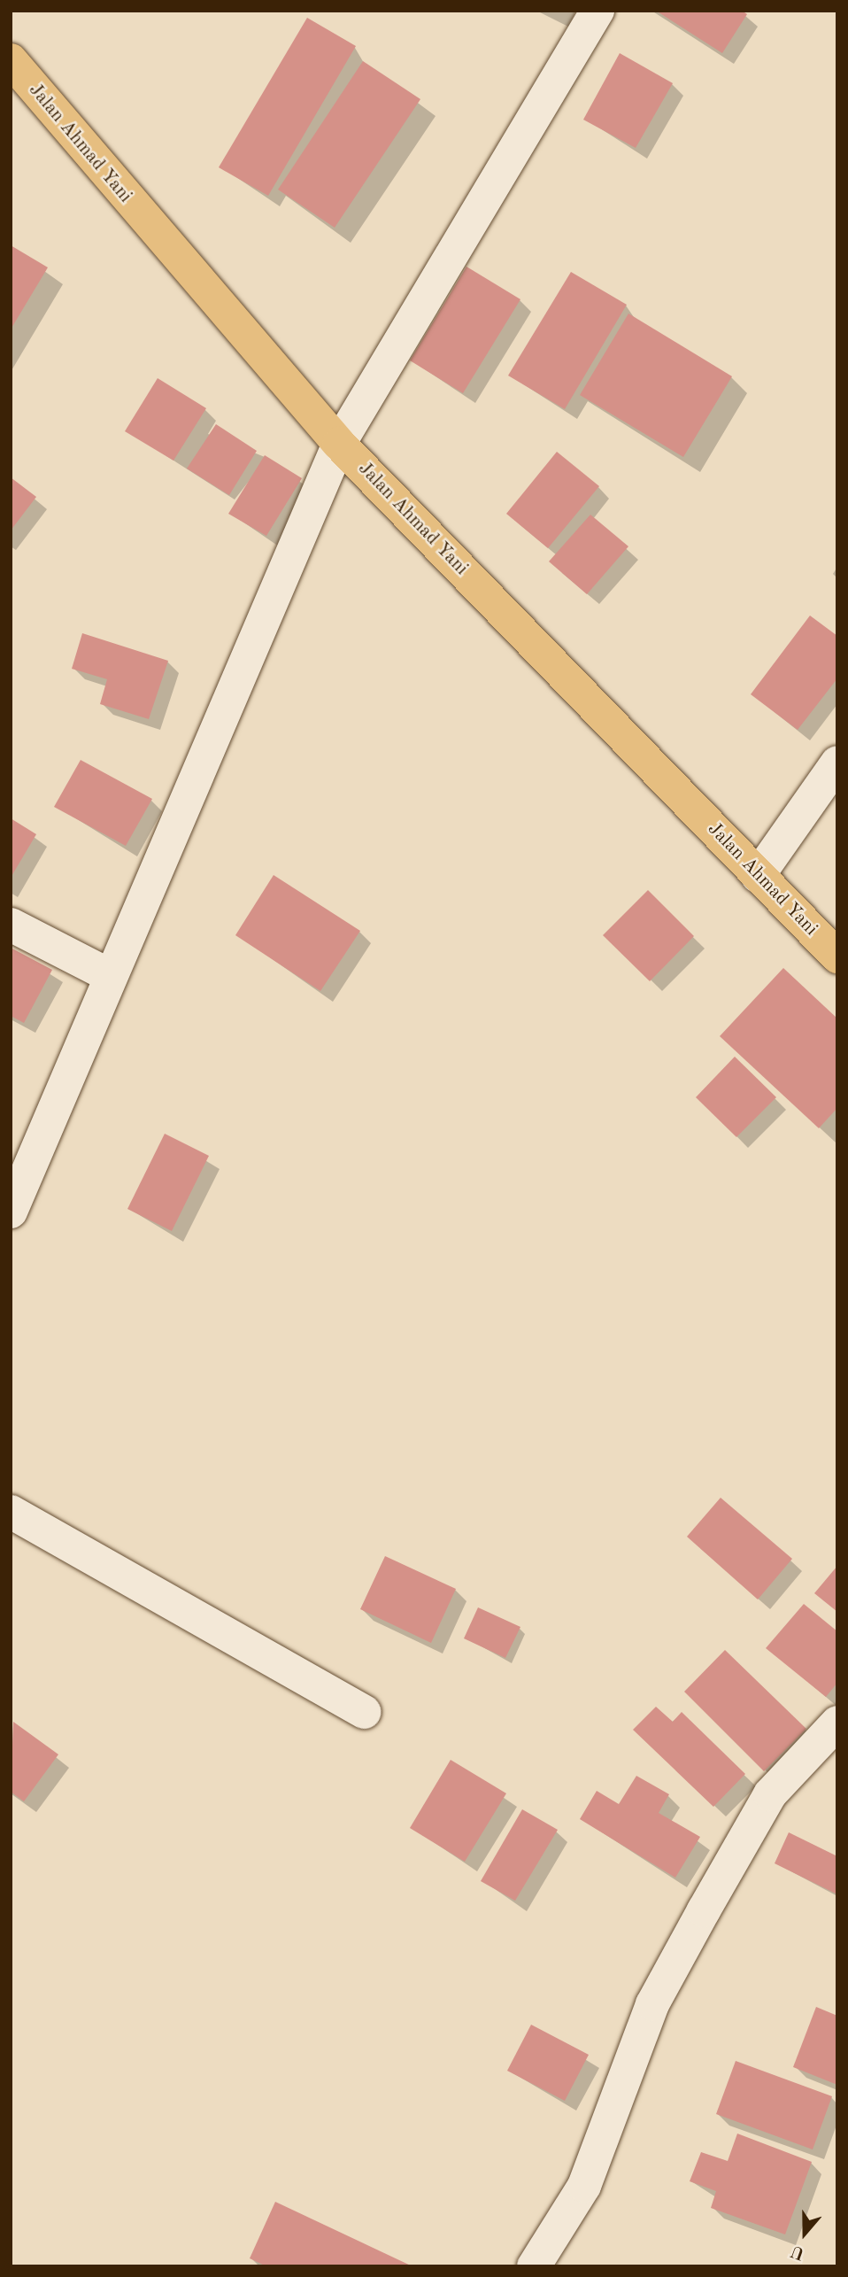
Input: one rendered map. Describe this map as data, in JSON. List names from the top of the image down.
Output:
{
  "streets": {
    "highway": ["Jalan Ahmad Yani"]
  },
  "north": "bottom"
}
